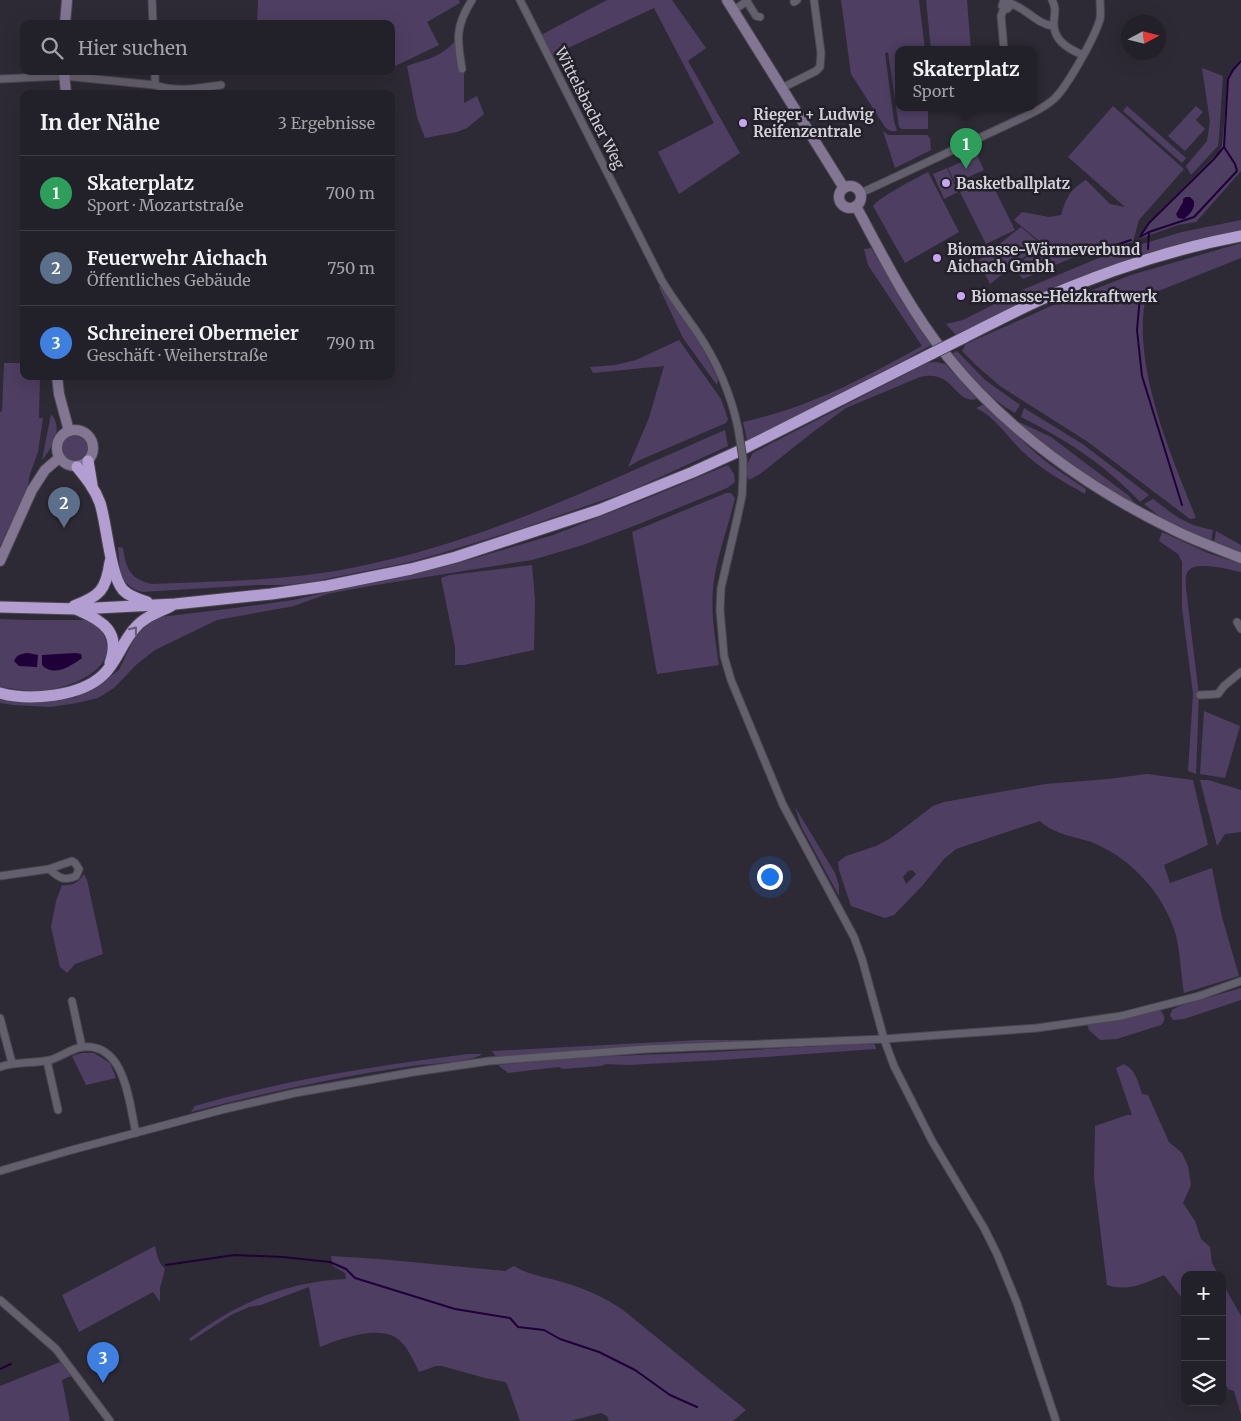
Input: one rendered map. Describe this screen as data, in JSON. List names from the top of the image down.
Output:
{
  "streets": {
    "street": ["Wittelsbacher Weg"]
  },
  "places": [
    "Rieger + Ludwig Reifenzentrale",
    "Basketballplatz",
    "Biomasse-Wärmeverbund Aichach Gmbh",
    "Biomasse-Heizkraftwerk"
  ],
  "north": "right",
  "page": {
    "search": "Hier suchen",
    "popup": ["Skaterplatz", "Sport"],
    "heading": ["In der Nähe", "3 Ergebnisse"],
    "pins": ["1", "2", "3"],
    "list": [
      {
        "mark": "1",
        "name": "Skaterplatz",
        "note": "Sport · Mozartstraße",
        "value": "700 m"
      },
      {
        "mark": "2",
        "name": "Feuerwehr Aichach",
        "note": "Öffentliches Gebäude",
        "value": "750 m"
      },
      {
        "mark": "3",
        "name": "Schreinerei Obermeier",
        "note": "Geschäft · Weiherstraße",
        "value": "790 m"
      }
    ],
    "map_buttons": ["+", "−"]
  }
}
